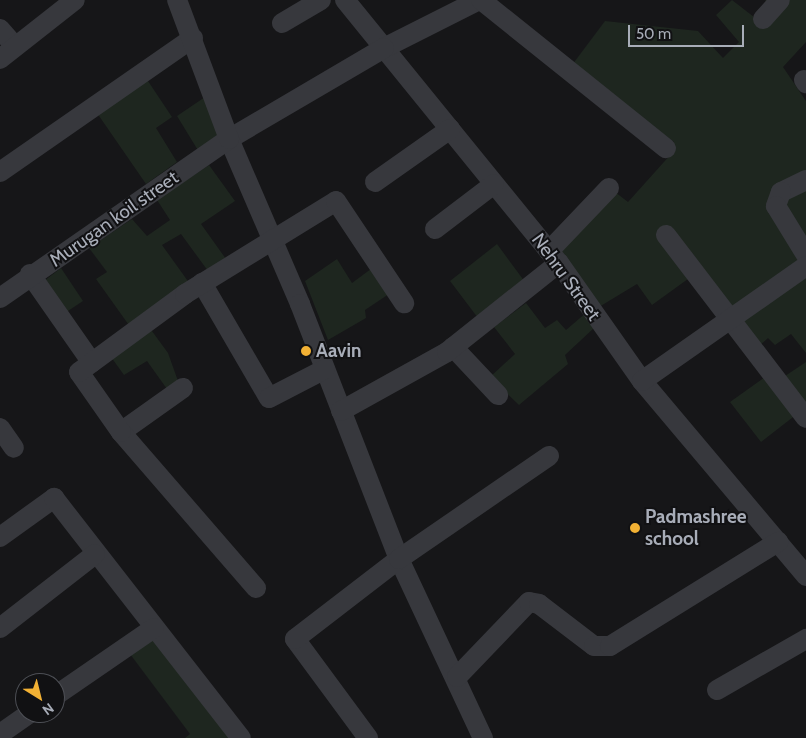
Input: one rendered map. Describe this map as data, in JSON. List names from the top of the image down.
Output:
{
  "streets": {
    "street": ["Murugan koil street", "Nehru Street"]
  },
  "crossings": [
    ["Murugan koil street", "Nehru Street"]
  ],
  "places": ["Aavin", "Padmashree school"],
  "scale_bar": "50 m",
  "north": "bottom right"
}
